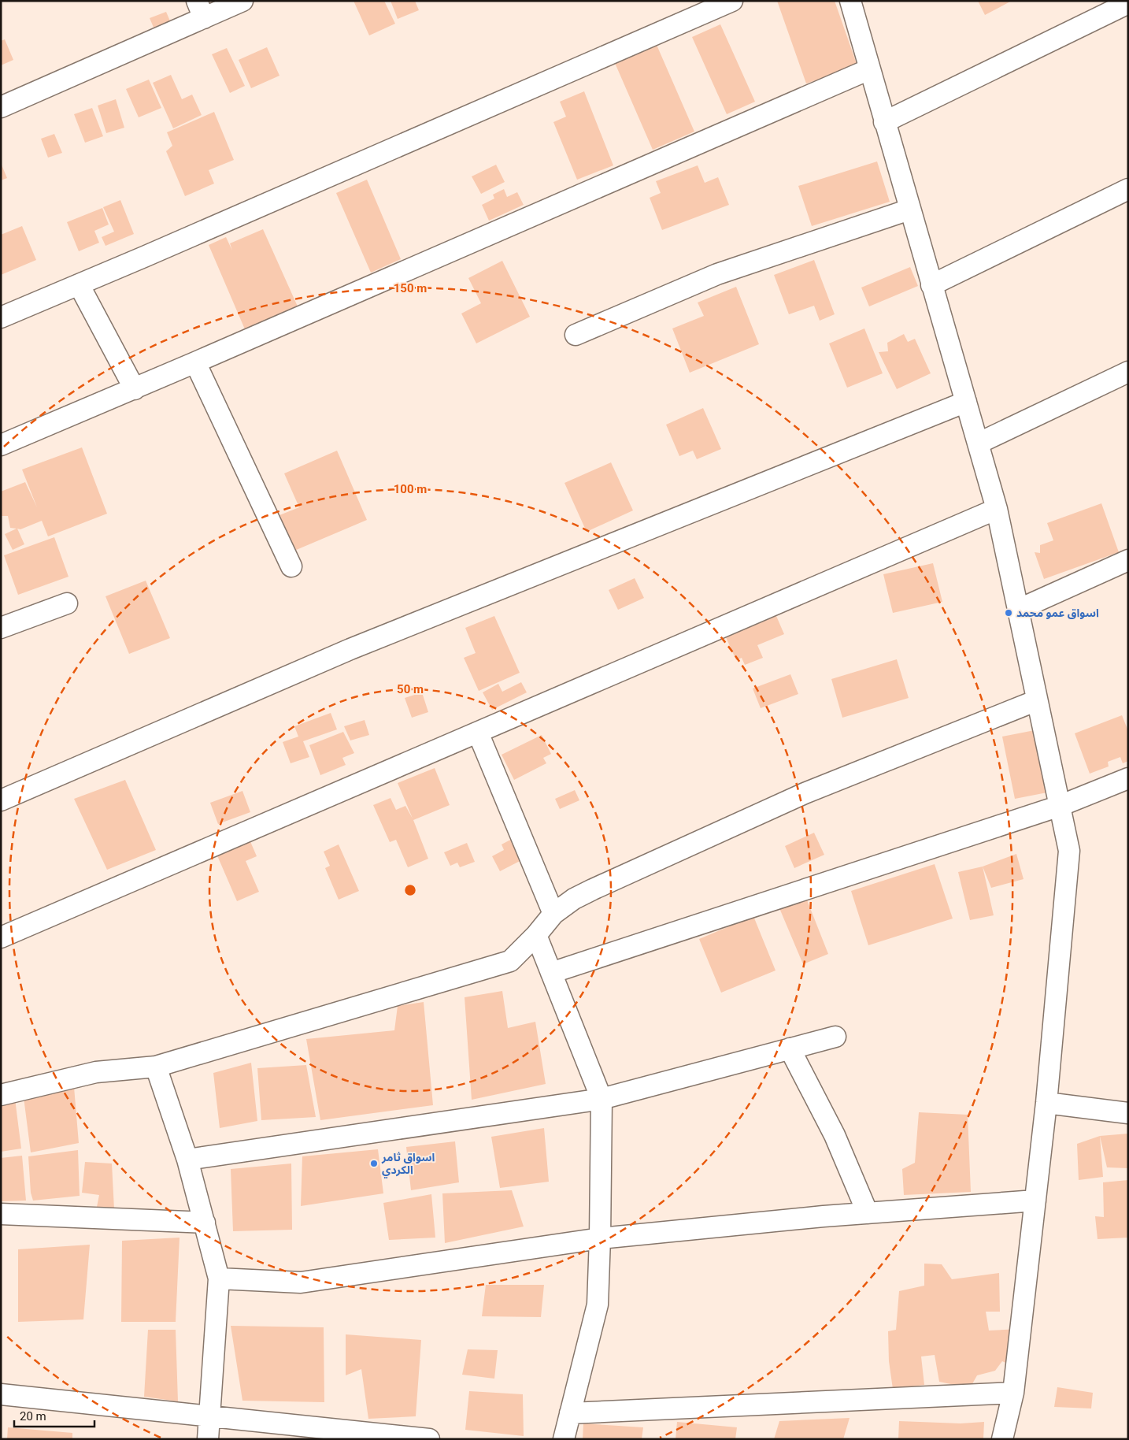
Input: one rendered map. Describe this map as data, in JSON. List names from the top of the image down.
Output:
{
  "places": ["اسواق عمو محمد", "اسواق ثامر الكردي"],
  "scale_bar": "20 m",
  "rings": ["150 m", "100 m", "50 m"]
}
